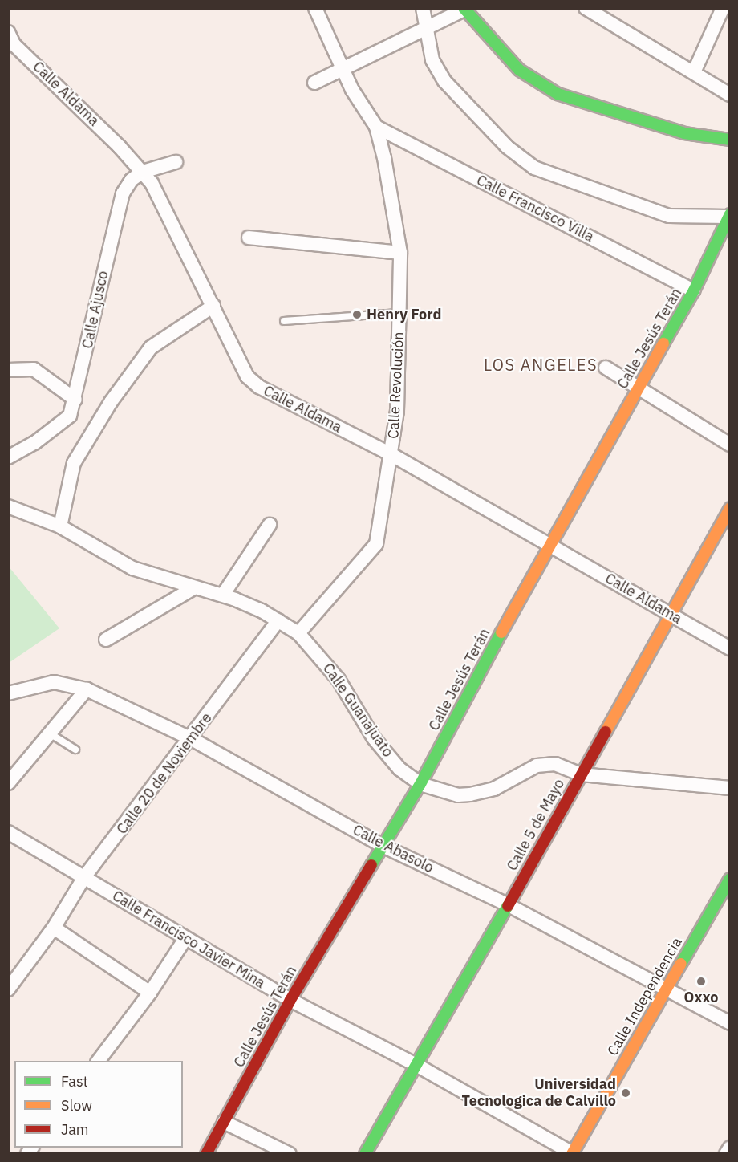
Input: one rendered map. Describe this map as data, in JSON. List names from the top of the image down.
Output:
{
  "streets": {
    "street": [
      "Calle Aldama",
      "Calle Francisco Villa",
      "Calle Ajusco",
      "Calle Jesús Terán",
      "Calle Revolución",
      "Calle Guanajuato",
      "Calle 20 de Noviembre",
      "Calle 5 de Mayo",
      "Calle Abasolo",
      "Calle Francisco Javier Mina",
      "Calle Independencia"
    ]
  },
  "crossings": [
    ["Calle Aldama", "Calle Ajusco"],
    ["Calle Aldama", "Calle Jesús Terán"],
    ["Calle Aldama", "Calle Revolución"],
    ["Calle Aldama", "Calle 5 de Mayo"],
    ["Calle Francisco Villa", "Calle Jesús Terán"],
    ["Calle Francisco Villa", "Calle Revolución"],
    ["Calle Jesús Terán", "Calle Guanajuato"],
    ["Calle Jesús Terán", "Calle Abasolo"],
    ["Calle Jesús Terán", "Calle Francisco Javier Mina"],
    ["Calle Revolución", "Calle Guanajuato"],
    ["Calle Guanajuato", "Calle 20 de Noviembre"],
    ["Calle Guanajuato", "Calle 5 de Mayo"],
    ["Calle 20 de Noviembre", "Calle Abasolo"],
    ["Calle 20 de Noviembre", "Calle Francisco Javier Mina"],
    ["Calle 5 de Mayo", "Calle Abasolo"],
    ["Calle 5 de Mayo", "Calle Francisco Javier Mina"],
    ["Calle Abasolo", "Calle Independencia"],
    ["Calle Francisco Javier Mina", "Calle Independencia"]
  ],
  "districts": ["LOS ANGELES"],
  "places": ["Henry Ford", "Oxxo", "Universidad Tecnologica de Calvillo"],
  "legend": ["Fast", "Slow", "Jam"]
}
